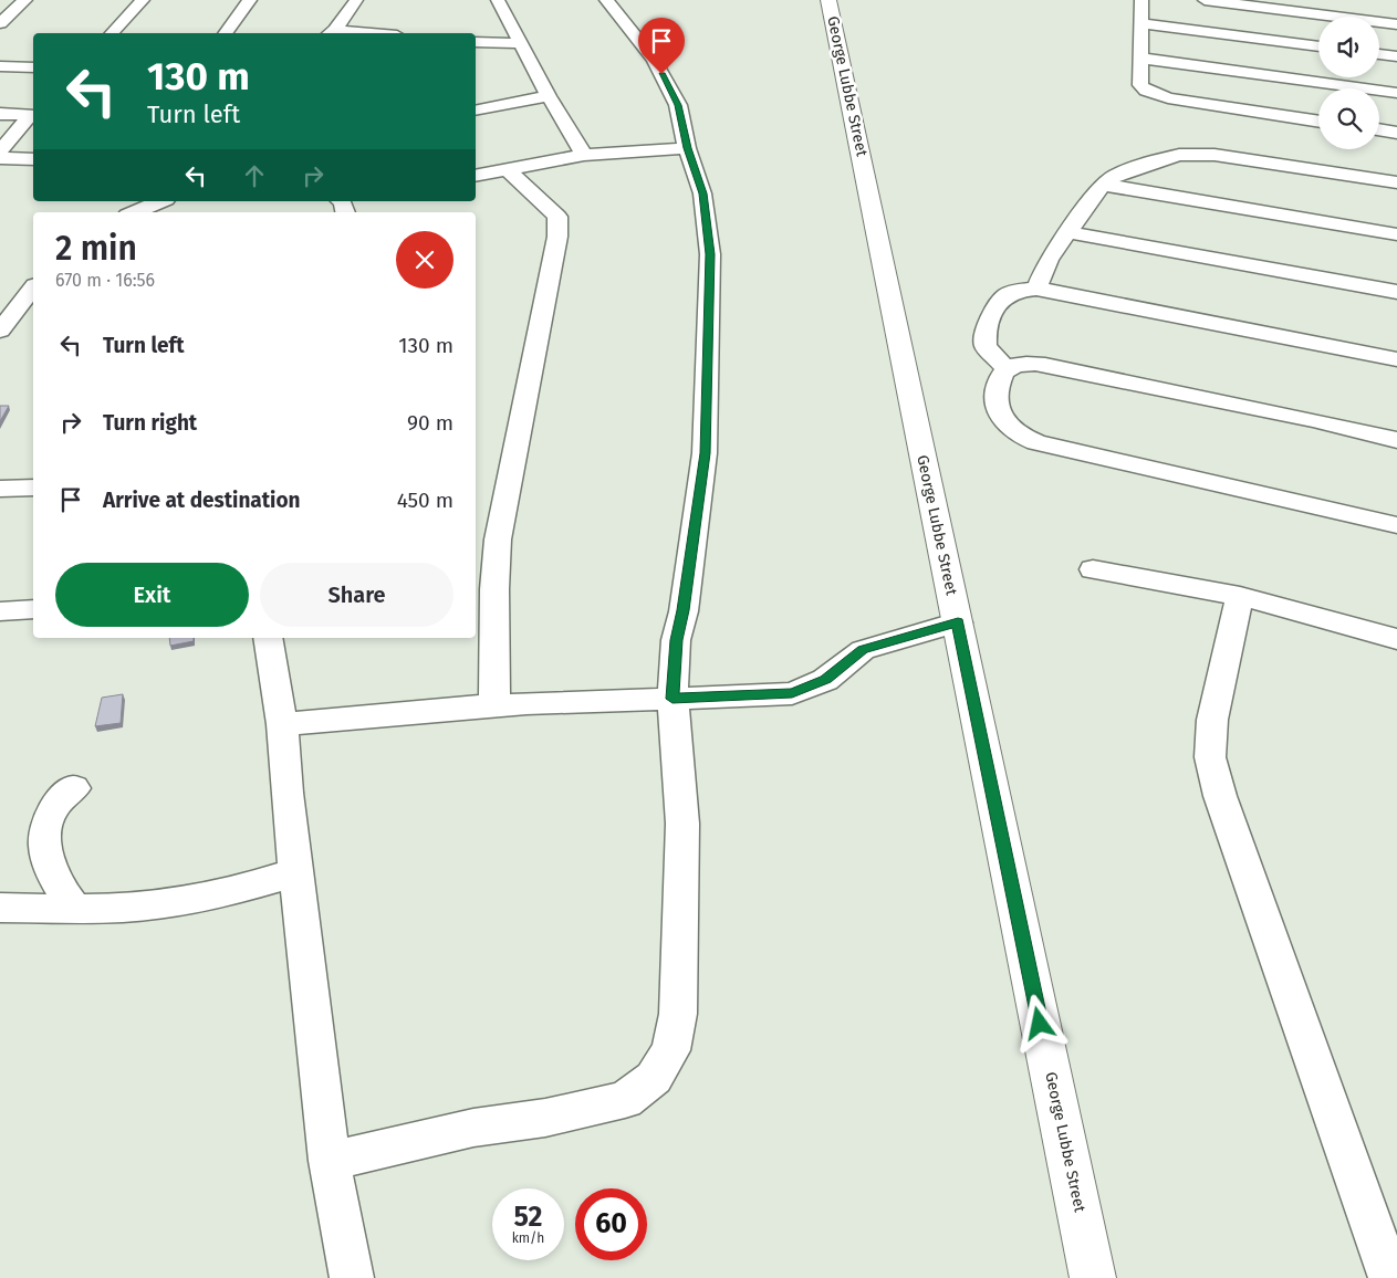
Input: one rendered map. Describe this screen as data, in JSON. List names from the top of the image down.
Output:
{
  "streets": {
    "main road": ["George Lubbe Street"]
  },
  "page": {
    "turn": ["130 m", "Turn left"],
    "heading": ["2 min", "670 m · 16:56"],
    "list": [
      {
        "name": "Turn left",
        "value": "130 m"
      },
      {
        "name": "Turn right",
        "value": "90 m"
      },
      {
        "name": "Arrive at destination",
        "value": "450 m"
      }
    ],
    "buttons": ["Exit", "Share"],
    "speed": "52 km/h",
    "limit": "60"
  }
}
